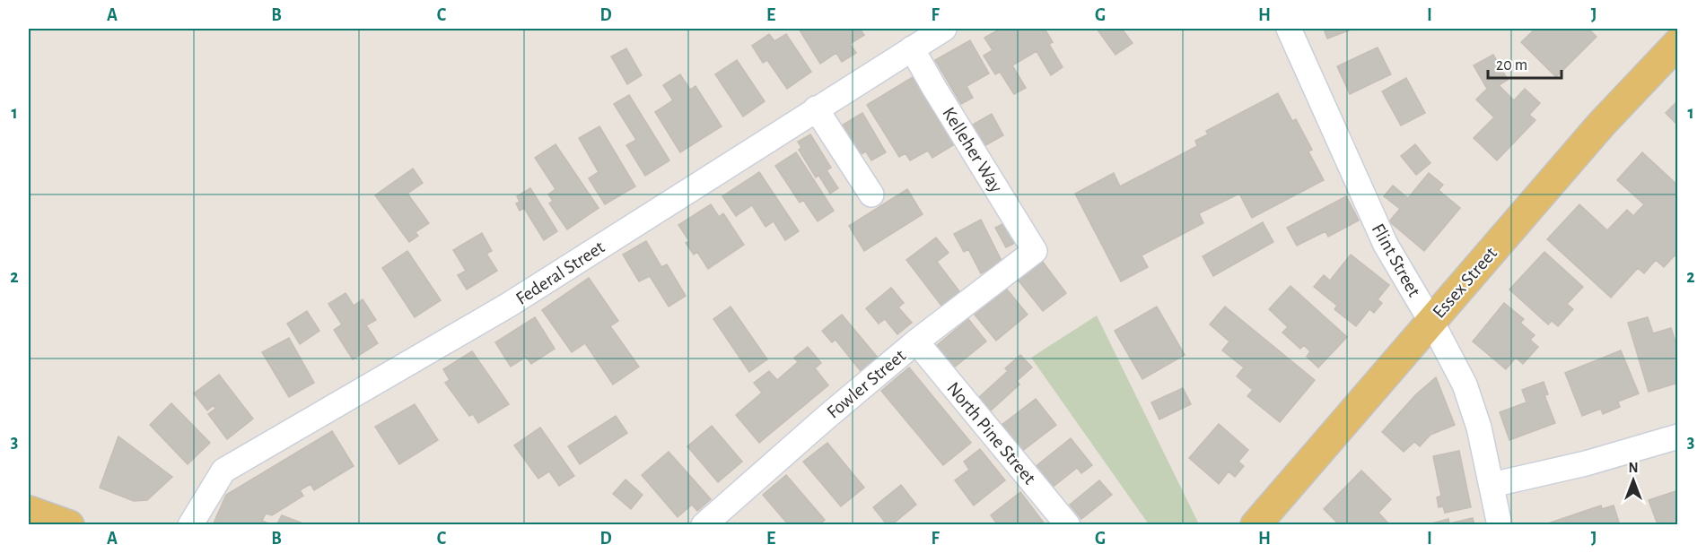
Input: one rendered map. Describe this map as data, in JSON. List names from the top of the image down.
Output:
{
  "streets": {
    "main road": ["Essex Street"],
    "street": [
      "Kelleher Way",
      "Flint Street",
      "Federal Street",
      "Fowler Street",
      "North Pine Street"
    ]
  },
  "crossings": [
    ["Kelleher Way", "Federal Street"],
    ["Kelleher Way", "Fowler Street"],
    ["Flint Street", "Essex Street"],
    ["Fowler Street", "North Pine Street"]
  ],
  "scale_bar": "20 m",
  "north": "top",
  "grid": {
    "columns": [
      "A",
      "B",
      "C",
      "D",
      "E",
      "F",
      "G",
      "H",
      "I",
      "J"
    ],
    "rows": ["1", "2", "3"]
  }
}
